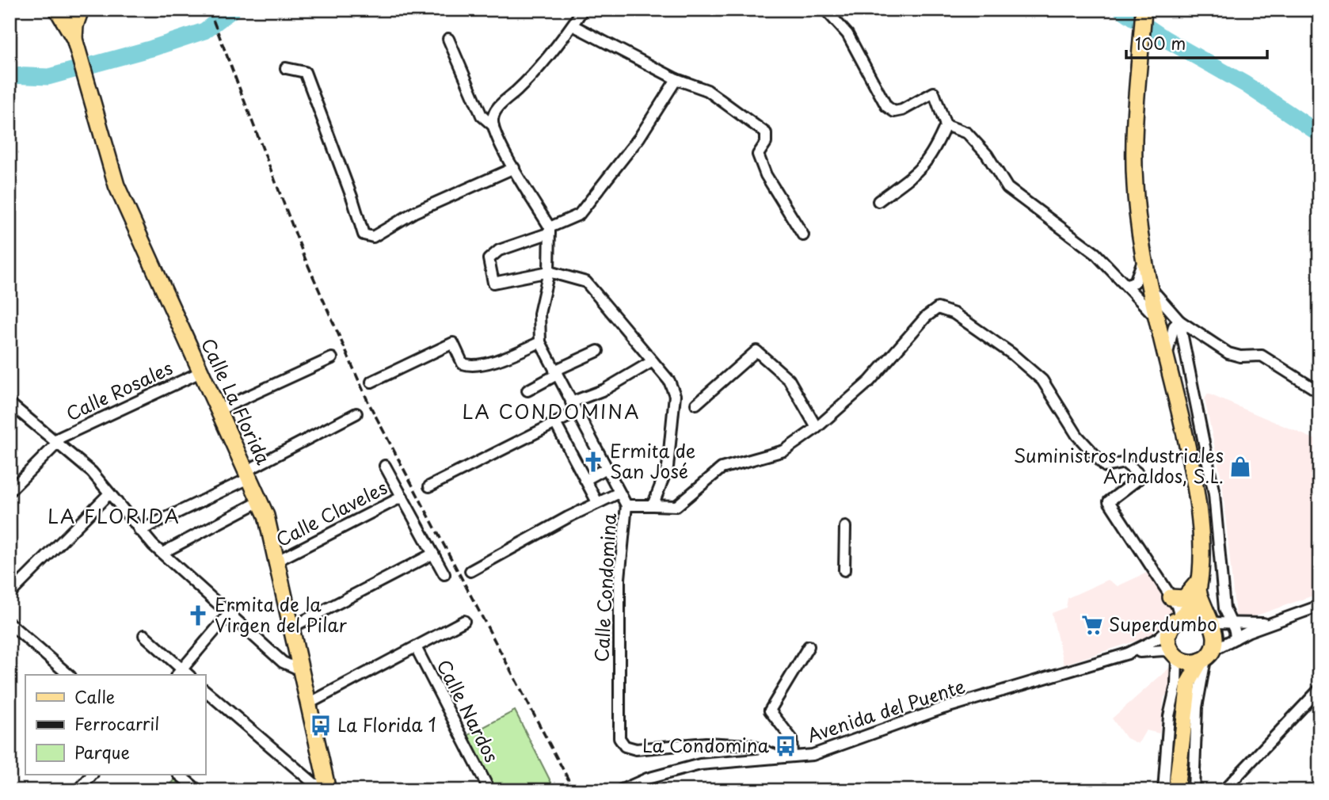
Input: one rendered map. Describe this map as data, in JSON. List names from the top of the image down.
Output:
{
  "streets": {
    "main road": ["Calle La Florida"],
    "street": [
      "Calle Rosales",
      "Calle Claveles",
      "Calle Condomina",
      "Calle Nardos",
      "Avenida del Puente"
    ]
  },
  "crossings": [
    ["Calle Rosales", "Calle La Florida"],
    ["Calle La Florida", "Calle Claveles"],
    ["Calle La Florida", "Calle Nardos"],
    ["Calle Condomina", "Avenida del Puente"]
  ],
  "districts": ["LA CONDOMINA", "LA FLORIDA"],
  "places": {
    "church": ["Ermita de San José", "Ermita de la Virgen del Pilar"],
    "shop": ["Suministros Industriales Arnaldos, S.L."],
    "supermarket": ["Superdumbo"],
    "bus stop": ["La Florida 1", "La Condomina"]
  },
  "legend": ["Calle", "Ferrocarril", "Parque"],
  "scale_bar": "100 m"
}
